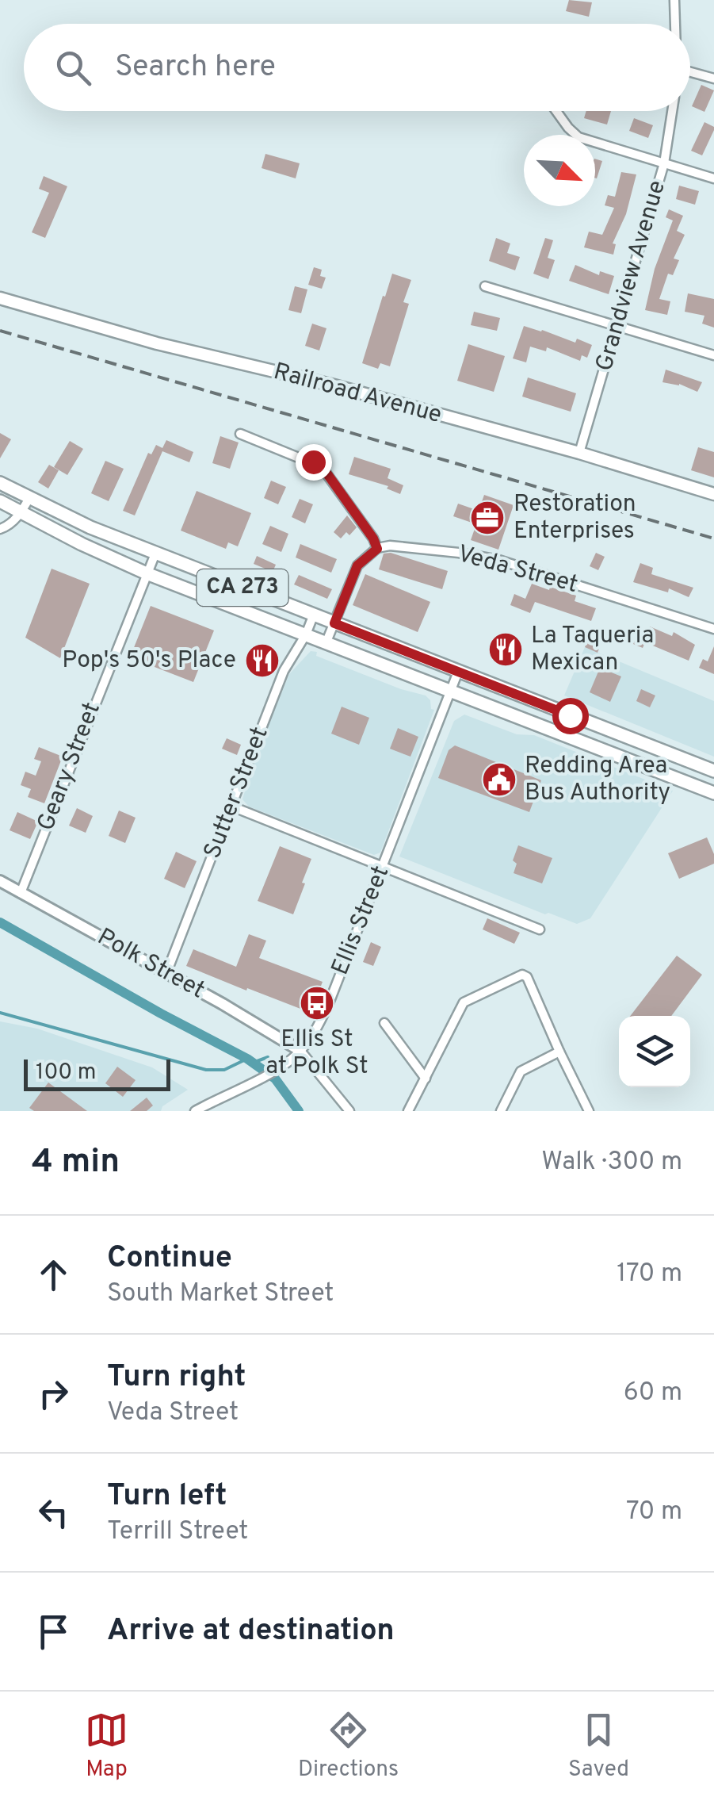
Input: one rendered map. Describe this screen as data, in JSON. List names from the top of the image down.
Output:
{
  "streets": {
    "main road": ["Railroad Avenue", "CA 273"],
    "street": [
      "Grandview Avenue",
      "Veda Street",
      "Geary Street",
      "Sutter Street",
      "Ellis Street",
      "Polk Street"
    ]
  },
  "crossings": [
    ["Grandview Avenue", "Railroad Avenue"],
    ["CA 273", "Geary Street"],
    ["CA 273", "Sutter Street"],
    ["CA 273", "Ellis Street"],
    ["Geary Street", "Polk Street"],
    ["Sutter Street", "Polk Street"],
    ["Ellis Street", "Polk Street"]
  ],
  "places": {
    "office": ["Restoration Enterprises"],
    "restaurant": ["La Taqueria Mexican", "Pop's 50's Place"],
    "public building": ["Redding Area Bus Authority"],
    "bus stop": ["Ellis St at Polk St"]
  },
  "scale_bar": "100 m",
  "north": "bottom right",
  "page": {
    "search": "Search here",
    "scale": "100 m",
    "heading": ["4 min", "Walk · 300 m"],
    "list": [
      ["Continue", "South Market Street", "170 m"],
      ["Turn right", "Veda Street", "60 m"],
      ["Turn left", "Terrill Street", "70 m"],
      "Arrive at destination"
    ],
    "nav": ["Map", "Directions", "Saved"]
  }
}
